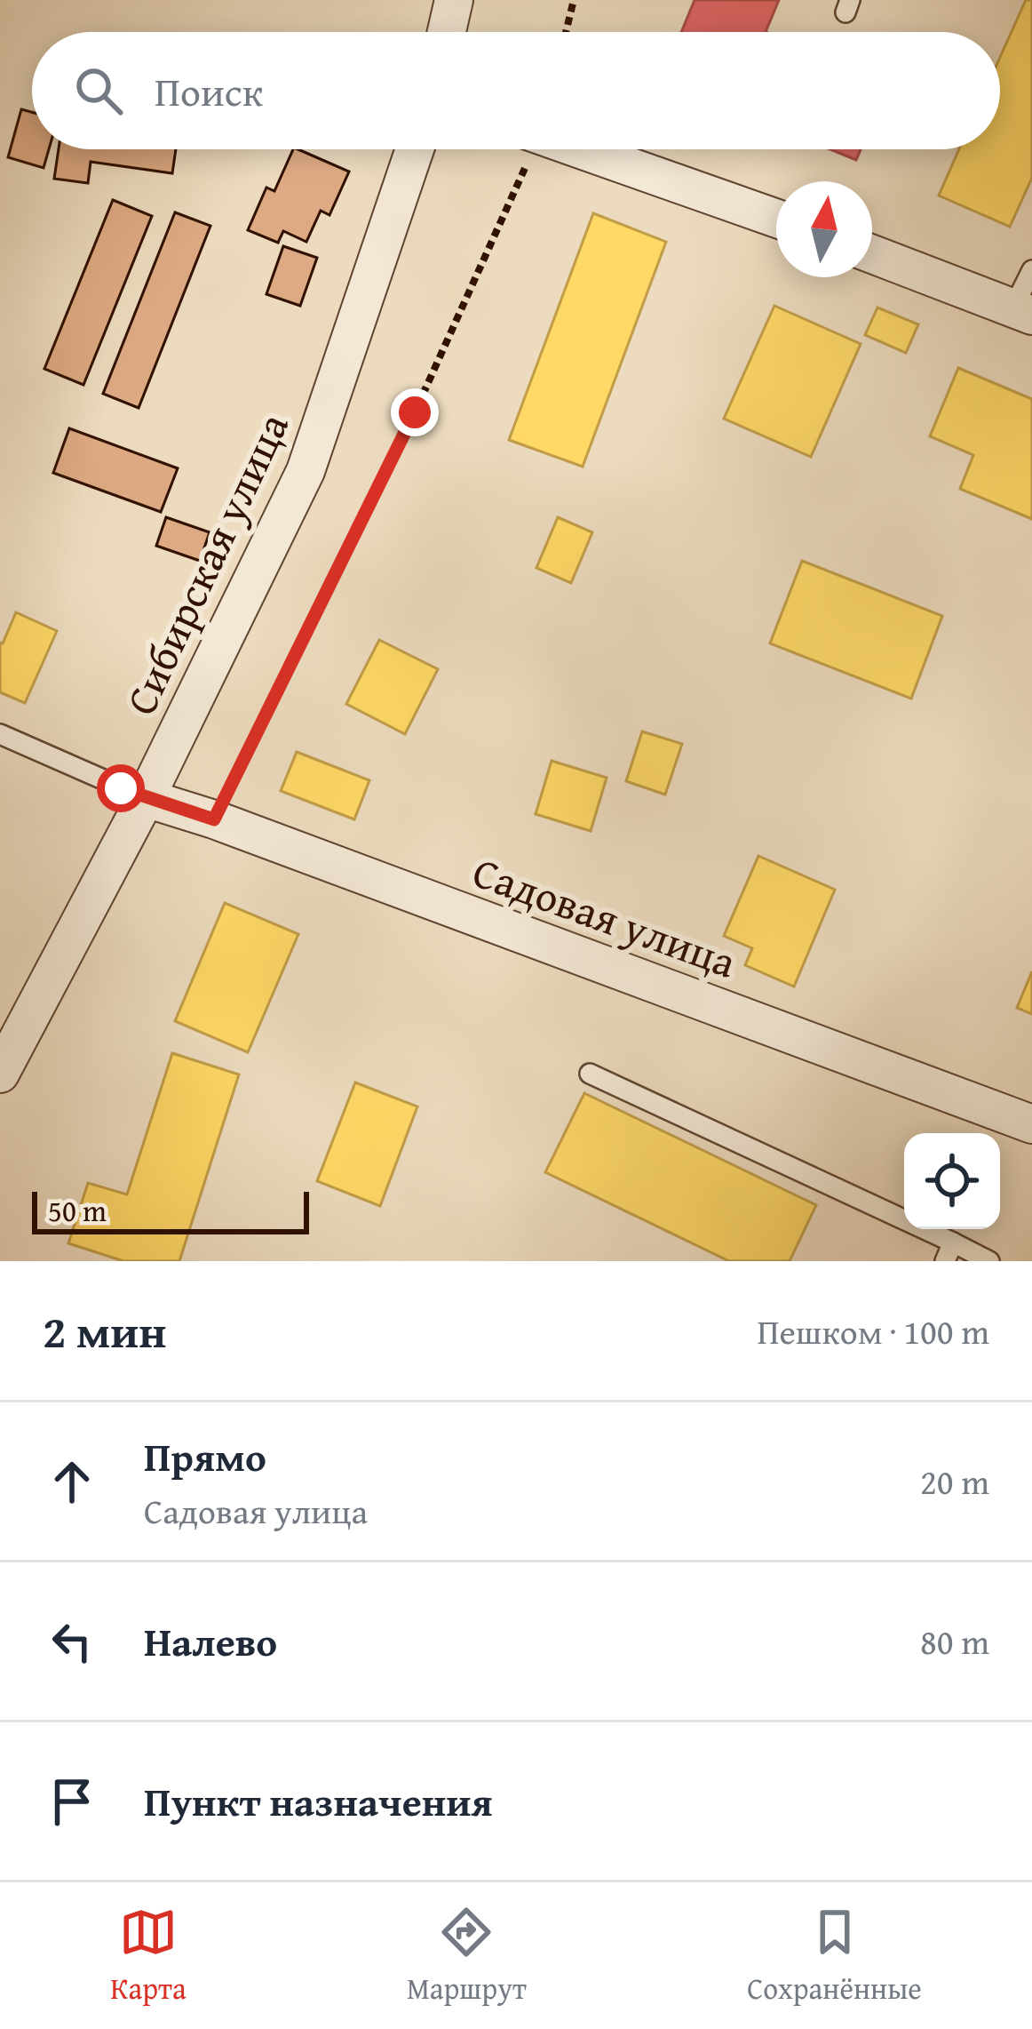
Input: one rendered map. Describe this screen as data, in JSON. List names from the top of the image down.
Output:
{
  "streets": {
    "street": ["Сибирская улица", "Садовая улица"]
  },
  "crossings": [
    ["Сибирская улица", "Садовая улица"]
  ],
  "scale_bar": "50 m",
  "north": "top",
  "page": {
    "search": "Поиск",
    "scale": "50 m",
    "heading": ["2 мин", "Пешком · 100 m"],
    "list": [
      ["Прямо", "Садовая улица", "20 m"],
      ["Налево", "80 m"],
      "Пункт назначения"
    ],
    "nav": ["Карта", "Маршрут", "Сохранённые"]
  }
}
